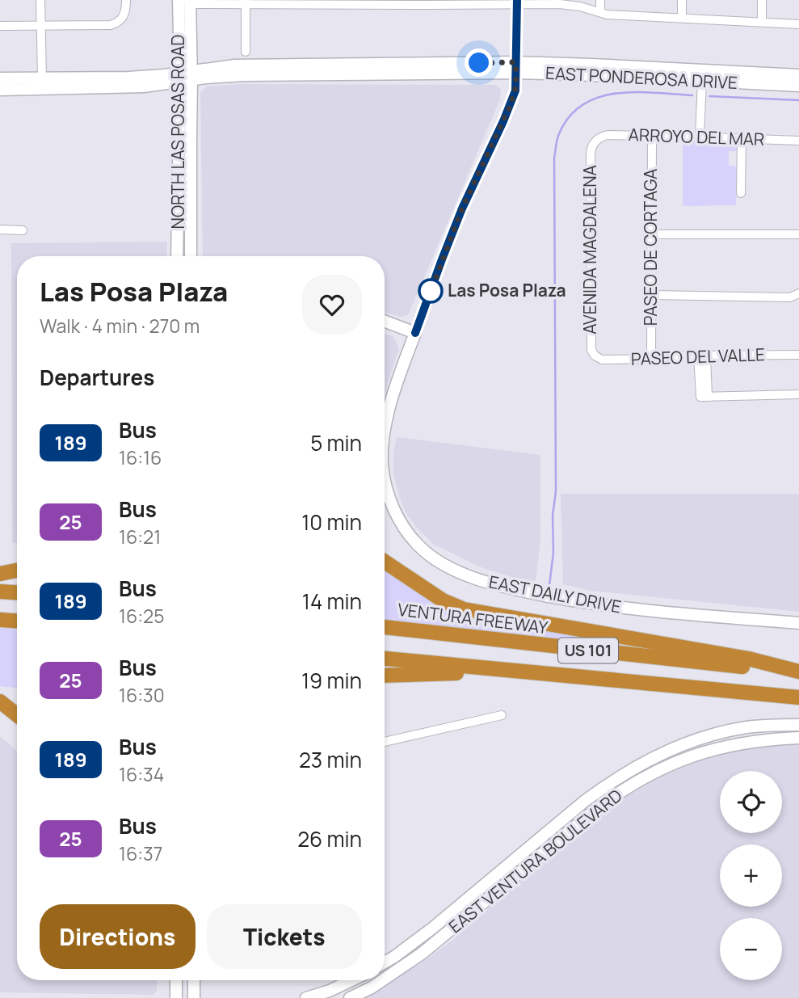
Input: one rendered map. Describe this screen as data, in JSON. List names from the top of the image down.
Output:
{
  "streets": {
    "highway": ["VENTURA FREEWAY", "US 101"],
    "main road": [
      "EAST PONDEROSA DRIVE",
      "NORTH LAS POSAS ROAD",
      "EAST DAILY DRIVE",
      "EAST VENTURA BOULEVARD"
    ],
    "street": [
      "ARROYO DEL MAR",
      "PASEO DE CORTAGA",
      "AVENIDA MAGDALENA",
      "PASEO DEL VALLE"
    ]
  },
  "crossings": [
    ["EAST PONDEROSA DRIVE", "NORTH LAS POSAS ROAD"],
    ["ARROYO DEL MAR", "PASEO DE CORTAGA"],
    ["ARROYO DEL MAR", "AVENIDA MAGDALENA"],
    ["PASEO DE CORTAGA", "PASEO DEL VALLE"],
    ["AVENIDA MAGDALENA", "PASEO DEL VALLE"]
  ],
  "places": ["Las Posa Plaza"],
  "lines": ["bus line 189"],
  "page": {
    "heading": [
      ["Las Posa Plaza", "Walk · 4 min · 270 m"],
      "Departures"
    ],
    "list": [
      {
        "mark": "189",
        "name": "Bus",
        "note": "16:16",
        "value": "5 min"
      },
      {
        "mark": "25",
        "name": "Bus",
        "note": "16:21",
        "value": "10 min"
      },
      {
        "mark": "189",
        "name": "Bus",
        "note": "16:25",
        "value": "14 min"
      },
      {
        "mark": "25",
        "name": "Bus",
        "note": "16:30",
        "value": "19 min"
      },
      {
        "mark": "189",
        "name": "Bus",
        "note": "16:34",
        "value": "23 min"
      },
      {
        "mark": "25",
        "name": "Bus",
        "note": "16:37",
        "value": "26 min"
      }
    ],
    "map_buttons": ["+", "−"],
    "buttons": ["Directions", "Tickets"]
  }
}
